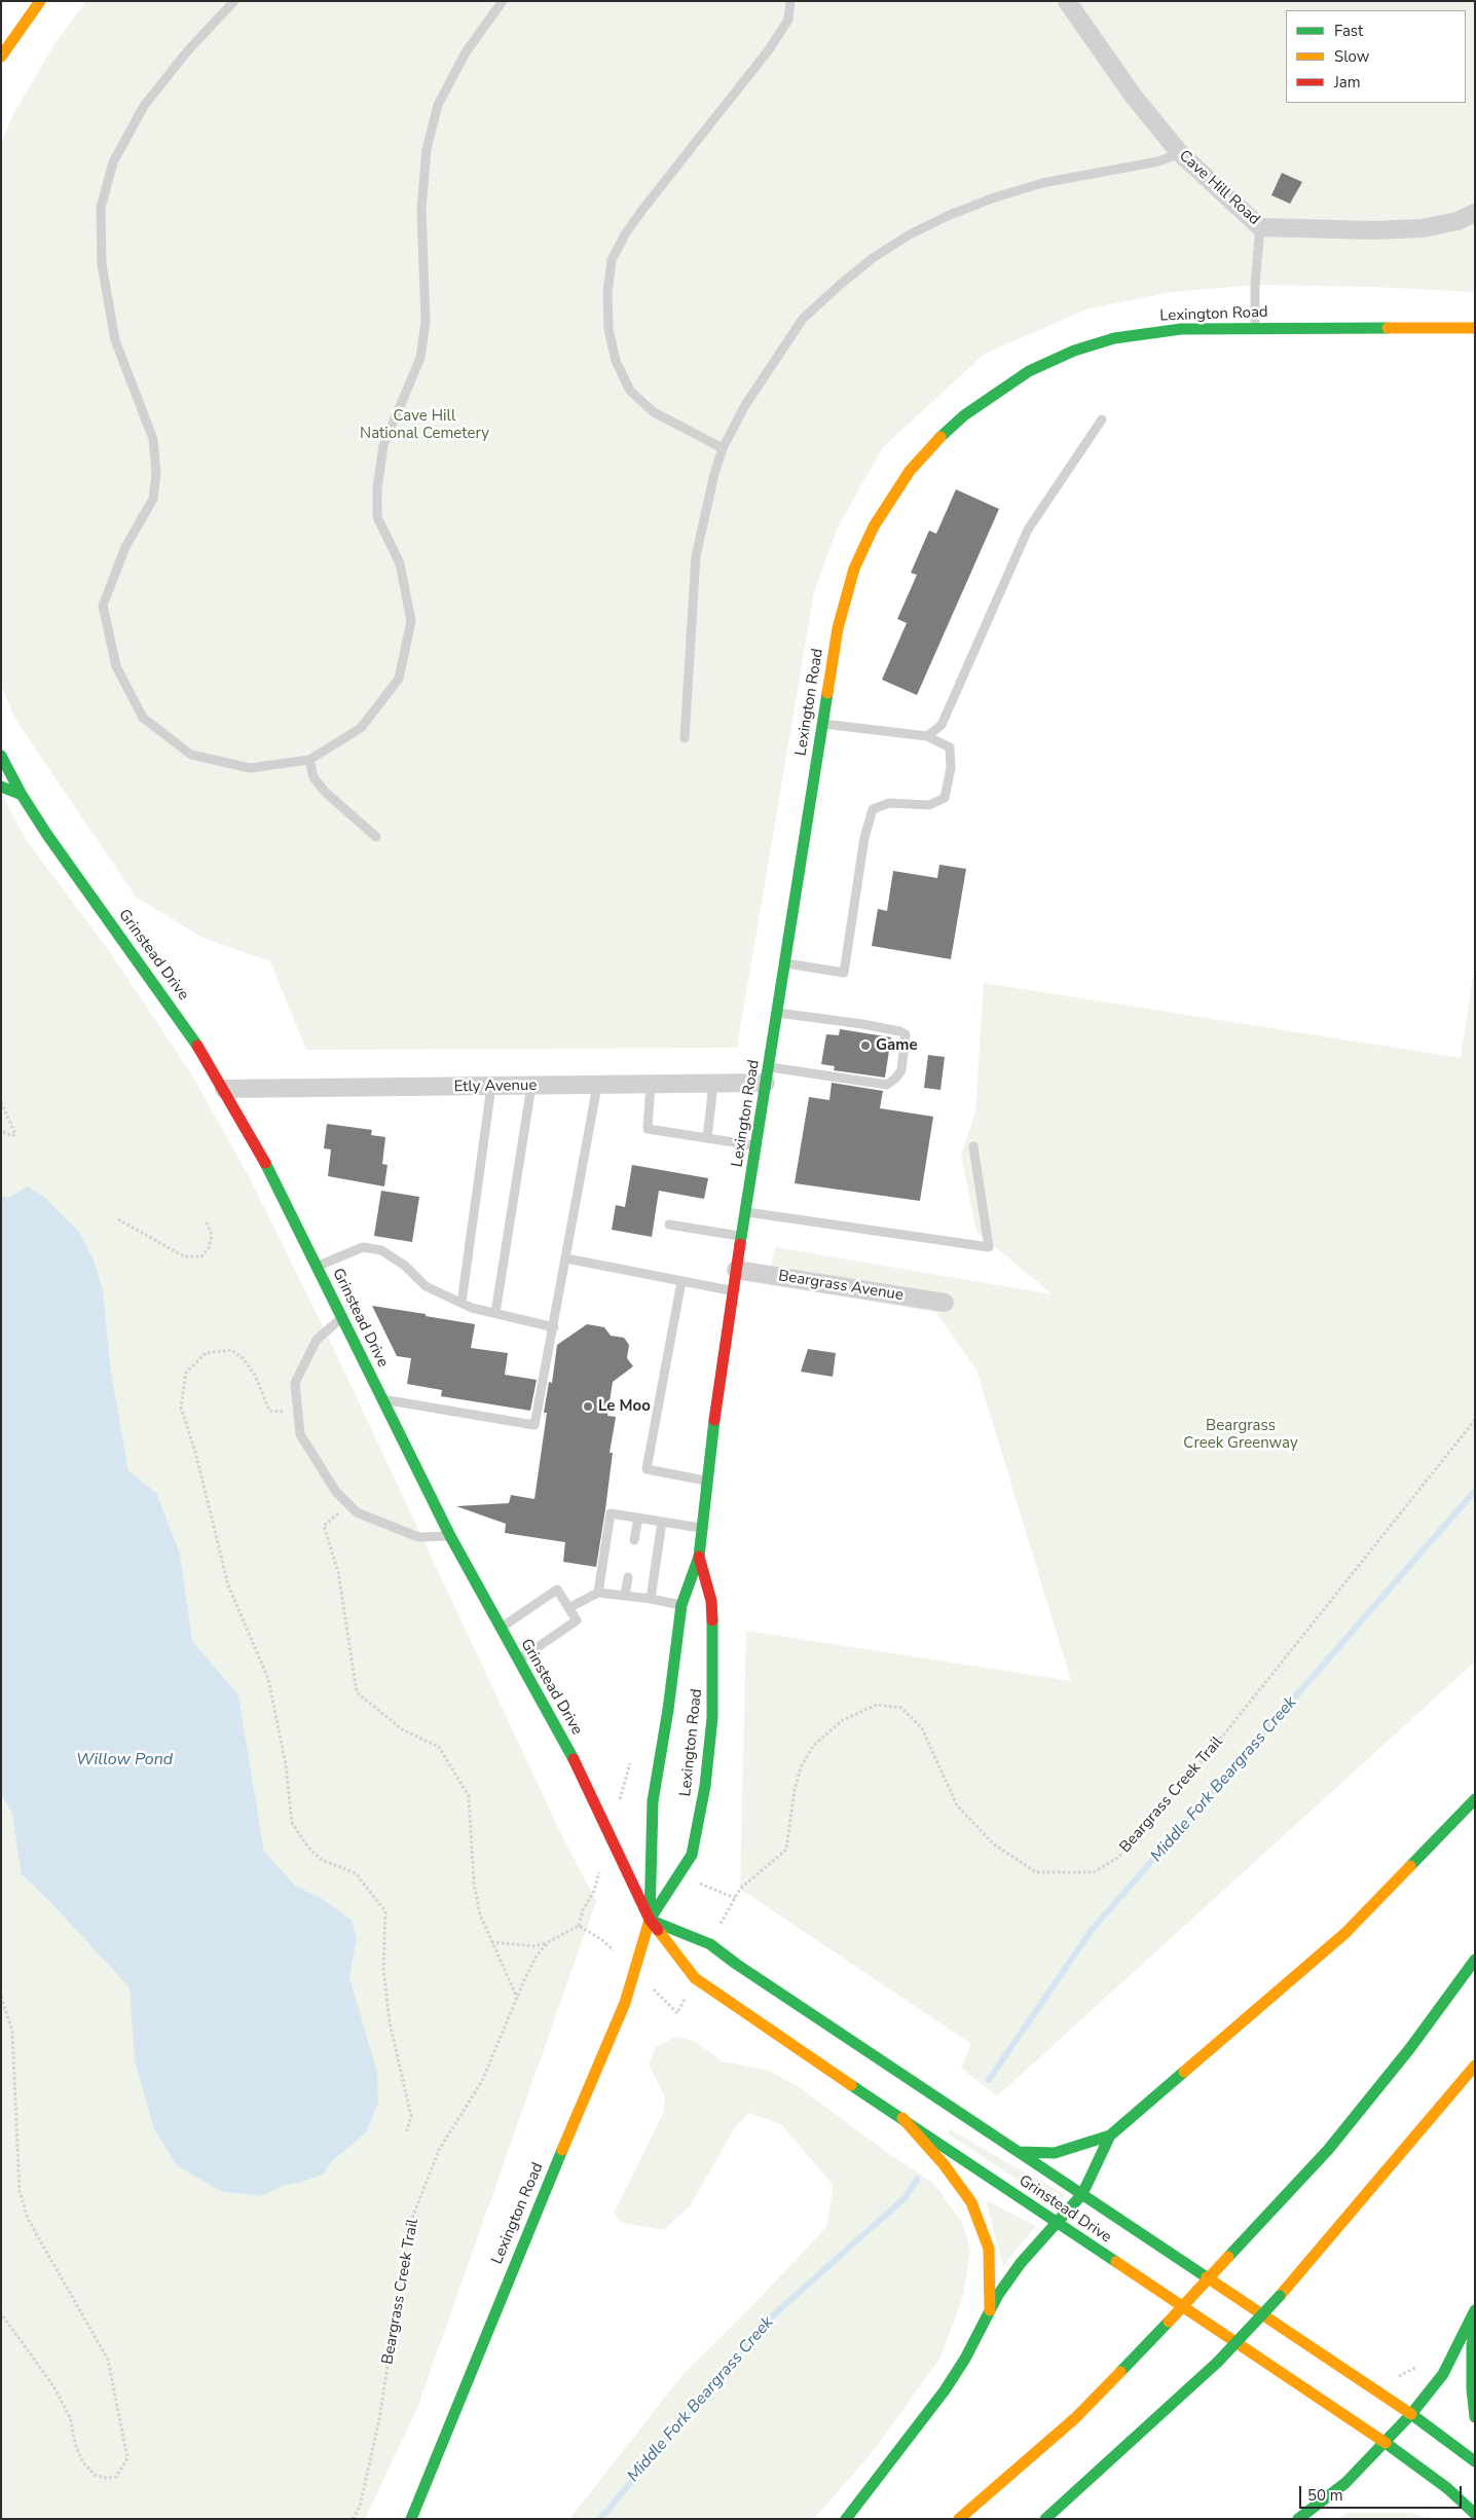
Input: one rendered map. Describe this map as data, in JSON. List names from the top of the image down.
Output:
{
  "streets": {
    "main road": ["Lexington Road", "Grinstead Drive"],
    "street": ["Cave Hill Road", "Etly Avenue", "Beargrass Avenue"],
    "path": ["Beargrass Creek Trail"]
  },
  "crossings": [
    ["Lexington Road", "Grinstead Drive"],
    ["Lexington Road", "Etly Avenue"],
    ["Lexington Road", "Beargrass Avenue"],
    ["Grinstead Drive", "Etly Avenue"]
  ],
  "water": ["Willow Pond", "Middle Fork Beargrass Creek"],
  "parks": ["Cave Hill National Cemetery", "Beargrass Creek Greenway"],
  "places": ["Game", "Le Moo"],
  "legend": ["Fast", "Slow", "Jam"],
  "scale_bar": "50 m"
}
